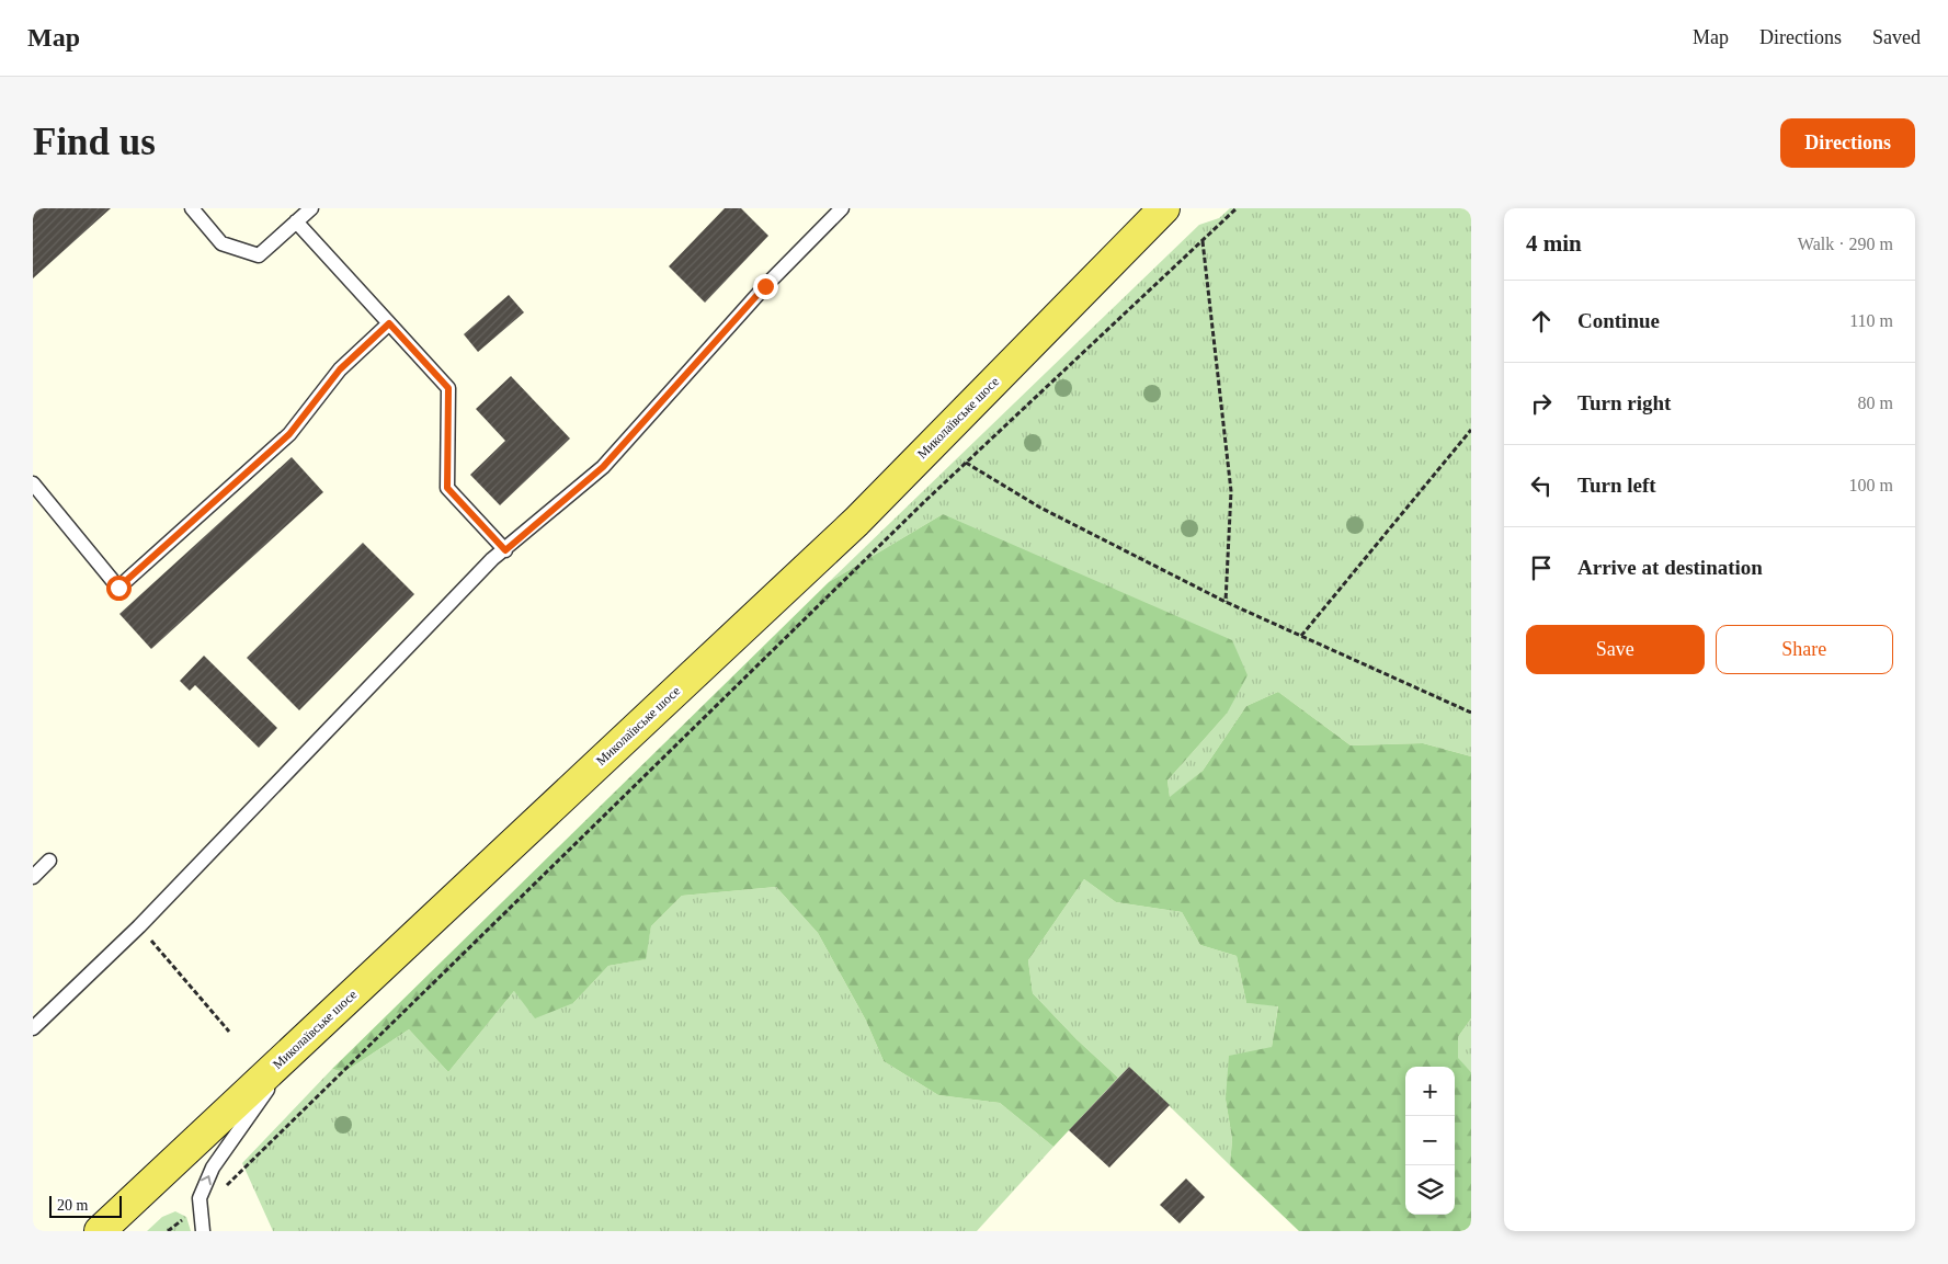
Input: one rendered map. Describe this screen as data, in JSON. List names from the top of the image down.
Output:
{
  "streets": {
    "main road": ["Миколаївське шосе"]
  },
  "scale_bar": "20 m",
  "page": {
    "header": "Map",
    "nav": ["Map", "Directions", "Saved"],
    "buttons": [
      "Directions",
      ["Save", "Share"]
    ],
    "title": "Find us",
    "heading": ["4 min", "Walk · 290 m"],
    "list": [
      ["Continue", "110 m"],
      ["Turn right", "80 m"],
      ["Turn left", "100 m"],
      "Arrive at destination"
    ],
    "map_buttons": ["+", "−"],
    "scale": "20 m"
  }
}
